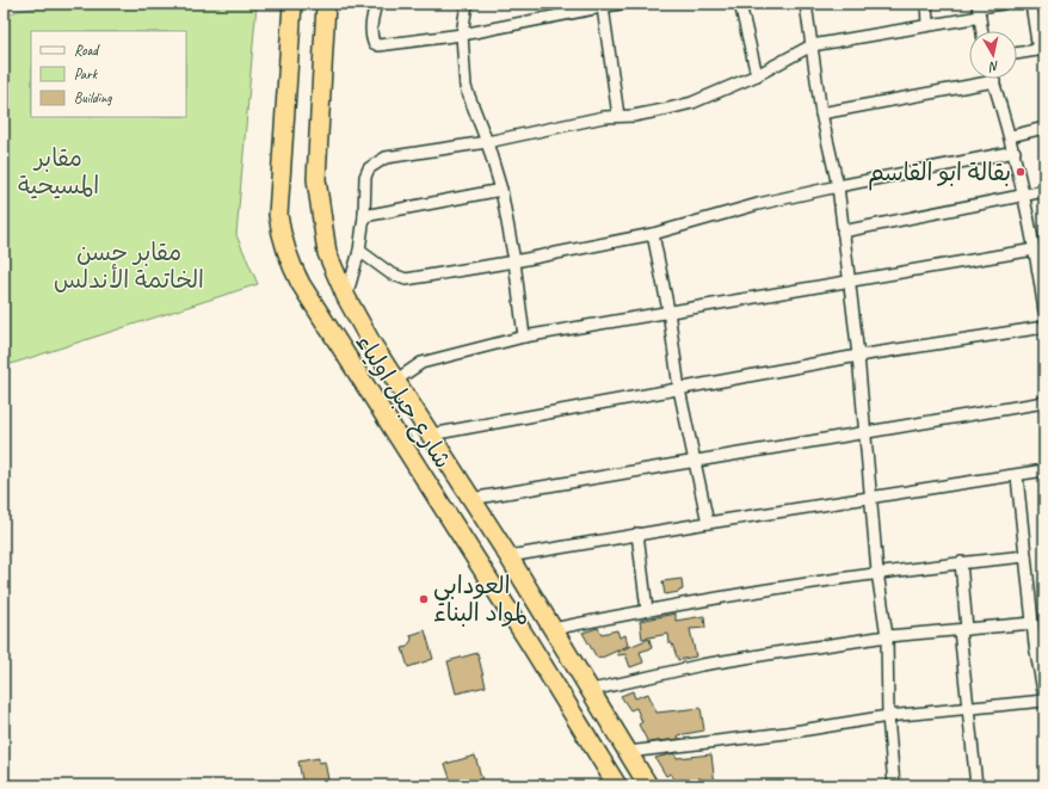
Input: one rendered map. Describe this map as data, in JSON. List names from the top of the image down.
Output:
{
  "streets": {
    "highway": ["شارع جبل اولياء"]
  },
  "parks": ["مقابر المسيحية", "مقابر حسن الخاتمة الأندلس"],
  "places": ["بقالة ابو القاسم", "العودابي لمواد البناء"],
  "legend": ["Road", "Park", "Building"],
  "north": "bottom"
}
